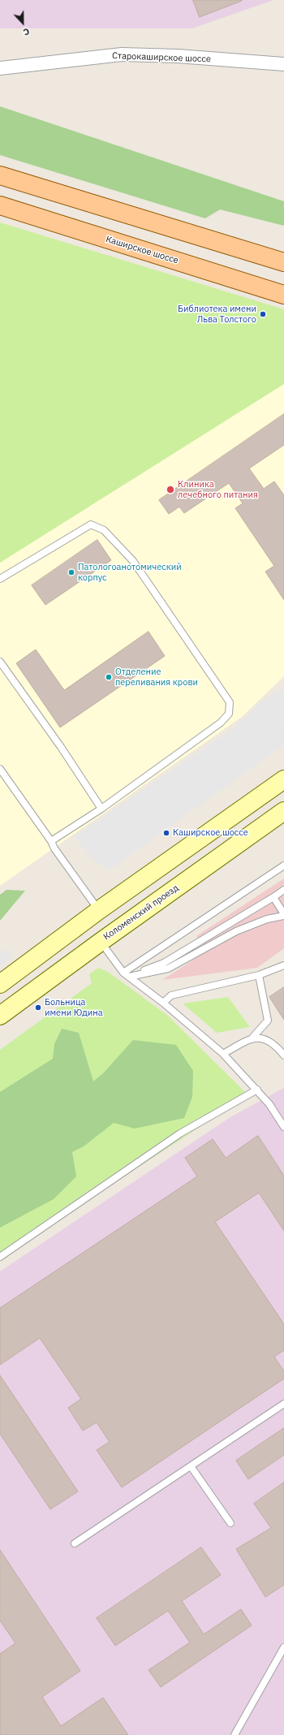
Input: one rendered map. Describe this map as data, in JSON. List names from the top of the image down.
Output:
{
  "streets": {
    "main road": ["Каширское шоссе", "Коломенский проезд"],
    "street": ["Старокаширское шоссе"]
  },
  "places": [
    "Библиотека имени Льва Толстого",
    "Клиника лечебного питания",
    "Патологоанотомический корпус",
    "Отделение переливания крови",
    "Каширское шоссе",
    "Больница имени Юдина"
  ],
  "north": "bottom"
}
